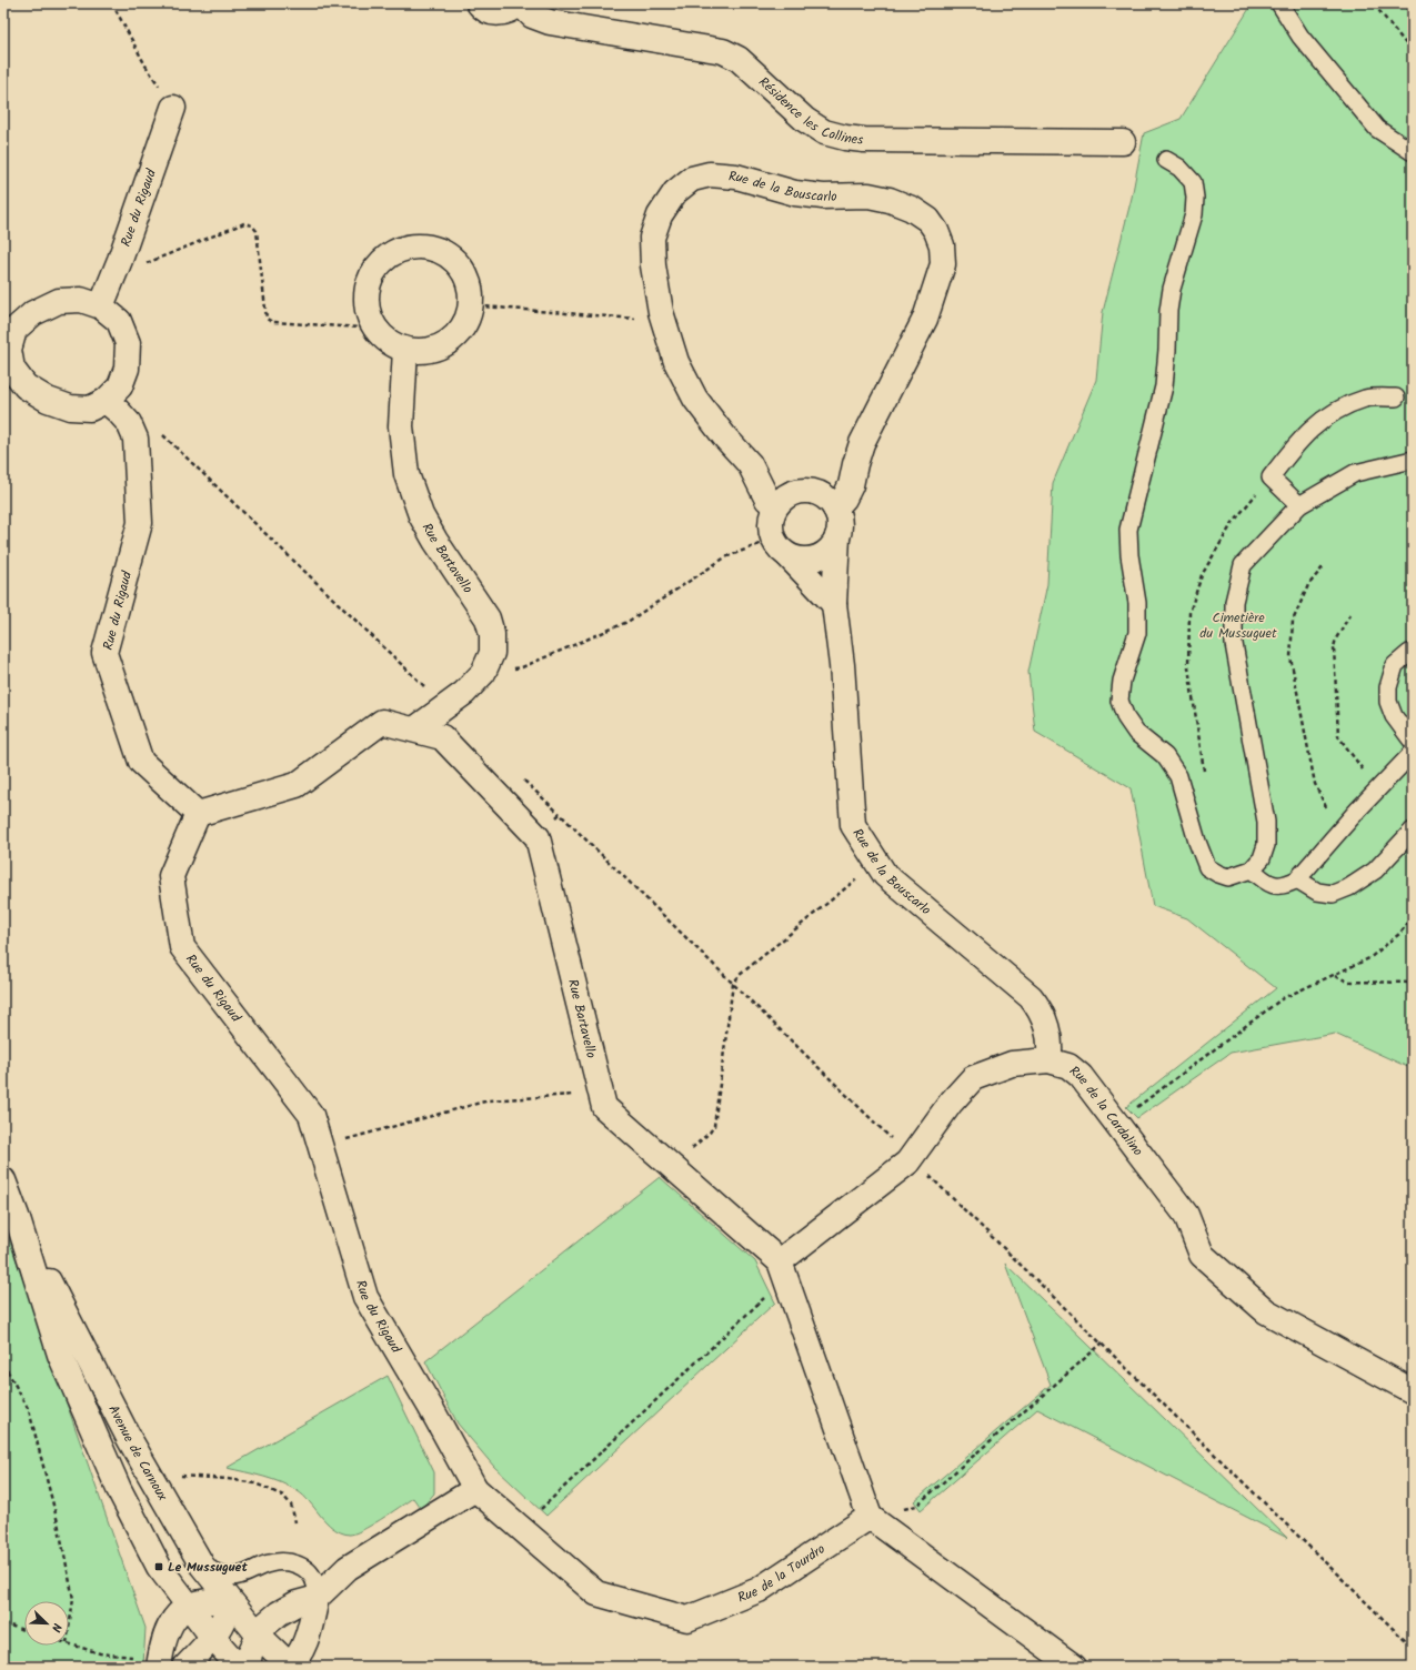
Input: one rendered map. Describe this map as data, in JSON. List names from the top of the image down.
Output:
{
  "streets": {
    "street": [
      "Résidence les Collines",
      "Rue de la Bouscarlo",
      "Rue du Rigaud",
      "Rue Bartavello",
      "Rue de la Cardalino",
      "Avenue de Carnoux",
      "Rue de la Tourdro"
    ]
  },
  "crossings": [
    ["Rue de la Bouscarlo", "Rue de la Cardalino"],
    ["Rue du Rigaud", "Rue de la Tourdro"],
    ["Rue Bartavello", "Rue de la Cardalino"]
  ],
  "parks": ["Cimetière du Mussuguet"],
  "places": {
    "transit": ["Le Mussuguet"]
  },
  "north": "bottom right"
}
